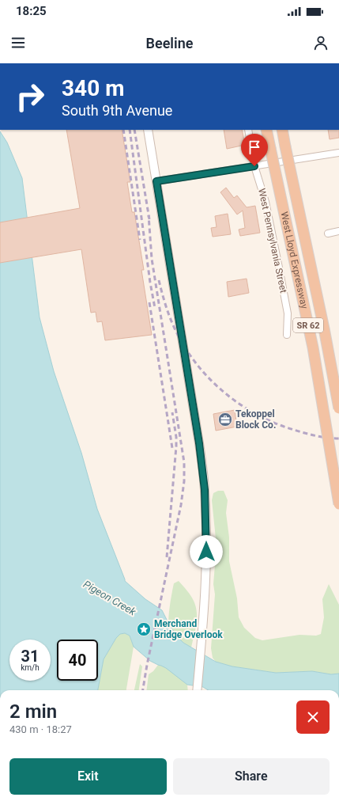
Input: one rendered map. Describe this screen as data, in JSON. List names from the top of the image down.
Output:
{
  "streets": {
    "highway": ["West Lloyd Expressway", "SR 62"],
    "street": ["West Pennsylvania Street"]
  },
  "water": ["Pigeon Creek"],
  "places": {
    "office": ["Tekoppel Block Co."],
    "place": ["Merchand Bridge Overlook"]
  },
  "page": {
    "status": "18:25",
    "header": "Beeline",
    "turn": ["340 m", "South 9th Avenue"],
    "speed": "31 km/h",
    "limit": "40",
    "heading": ["2 min", "430 m · 18:27"],
    "buttons": ["Exit", "Share"]
  }
}
